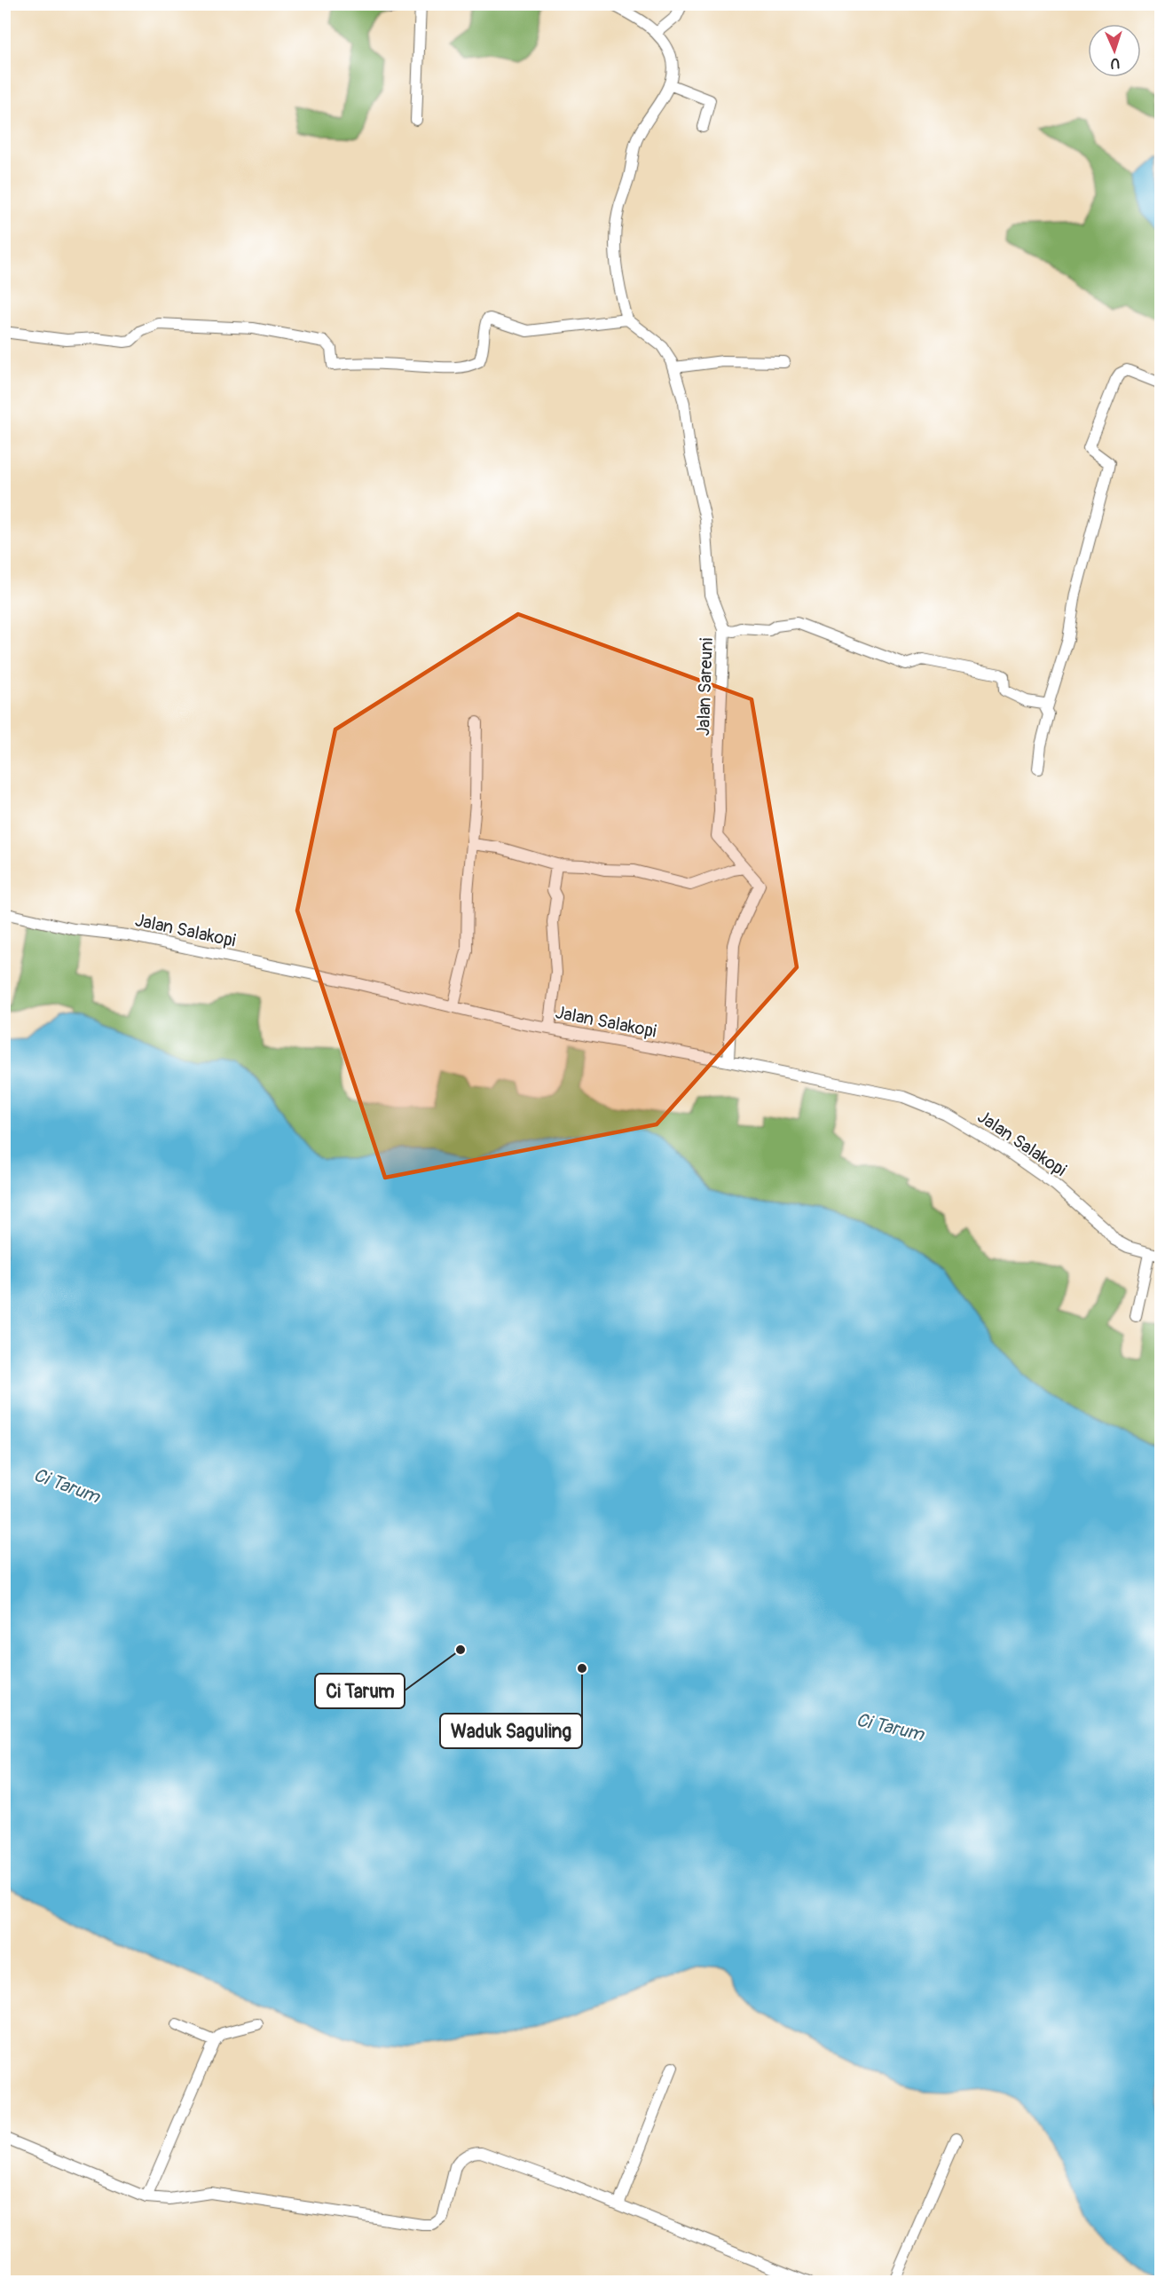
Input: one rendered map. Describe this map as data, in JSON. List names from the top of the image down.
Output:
{
  "streets": {
    "street": ["Jalan Sareuni", "Jalan Salakopi"]
  },
  "crossings": [
    ["Jalan Sareuni", "Jalan Salakopi"]
  ],
  "water": ["Ci Tarum"],
  "places": ["Ci Tarum", "Waduk Saguling"],
  "north": "bottom"
}
